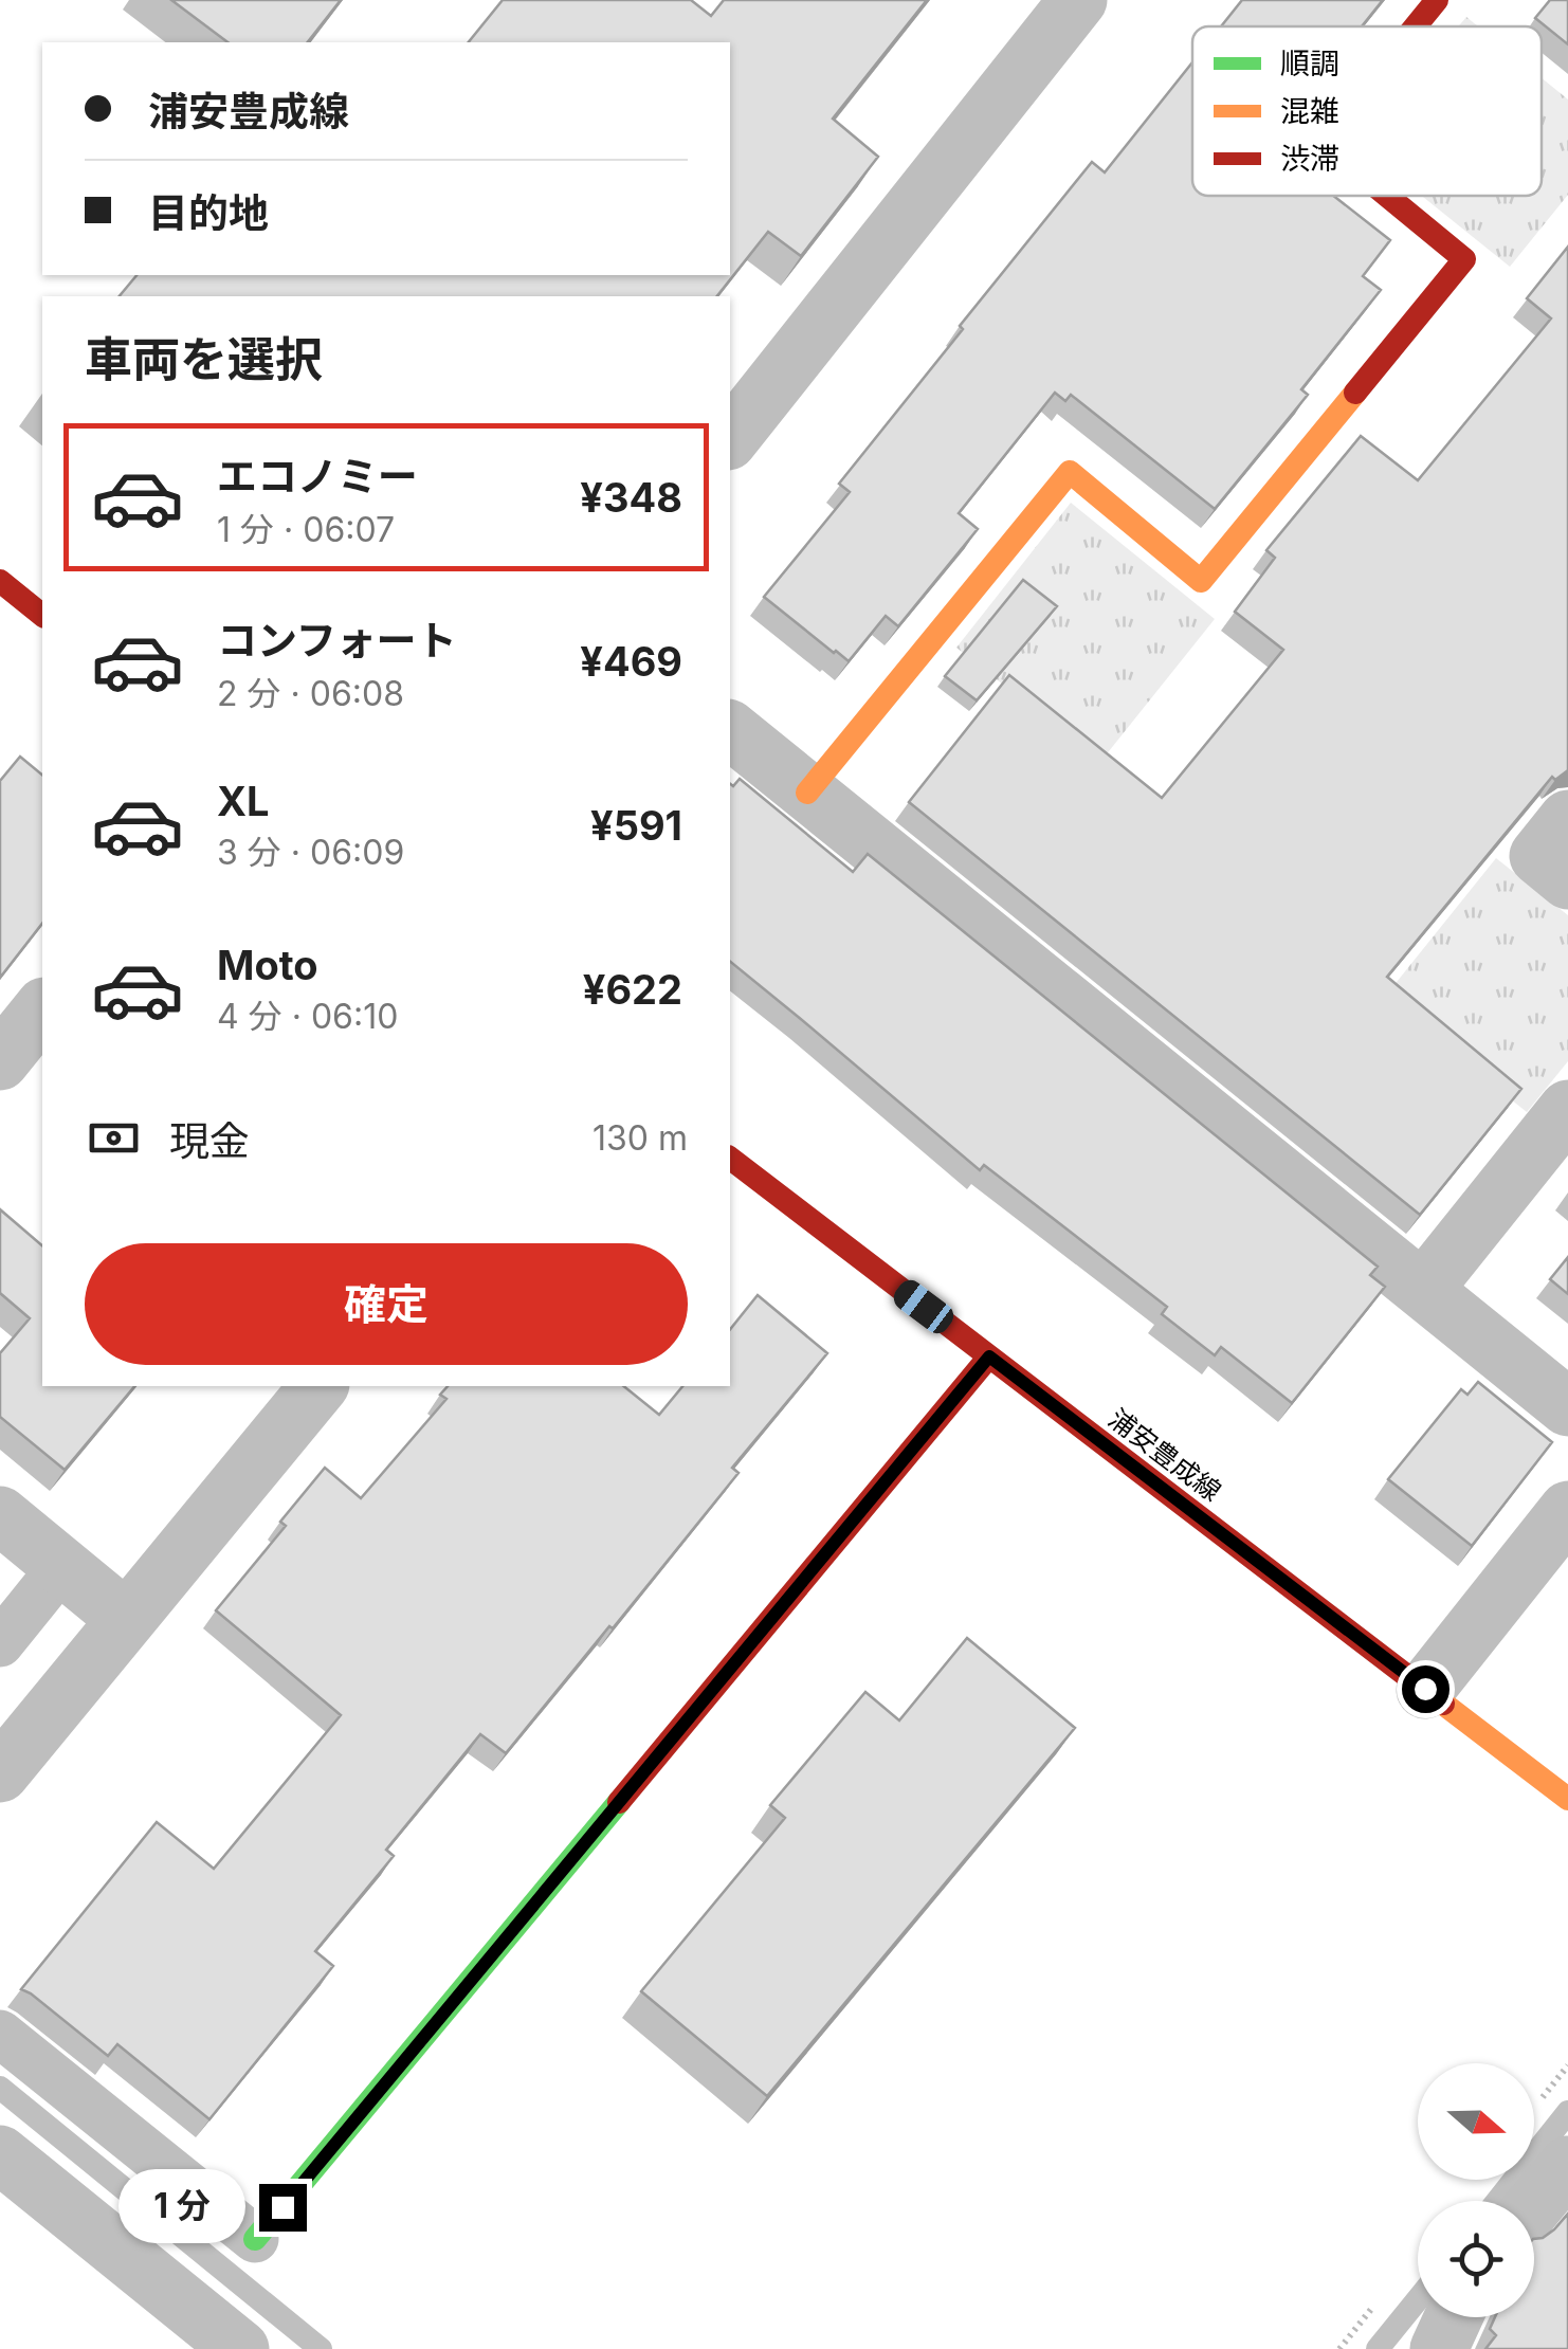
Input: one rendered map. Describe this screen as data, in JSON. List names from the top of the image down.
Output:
{
  "streets": {
    "street": ["浦安豊成線"]
  },
  "legend": ["順調", "混雑", "渋滞"],
  "north": "right",
  "page": {
    "banner": ["浦安豊成線", "目的地"],
    "heading": "車両を選択",
    "list": [
      {
        "name": "エコノミー",
        "note": "1 分 · 06:07",
        "value": "¥348"
      },
      {
        "name": "コンフォート",
        "note": "2 分 · 06:08",
        "value": "¥469"
      },
      {
        "name": "XL",
        "note": "3 分 · 06:09",
        "value": "¥591"
      },
      {
        "name": "Moto",
        "note": "4 分 · 06:10",
        "value": "¥622"
      }
    ],
    "pay": ["現金", "130 m"],
    "buttons": "確定",
    "bubble": "1 分"
  }
}
